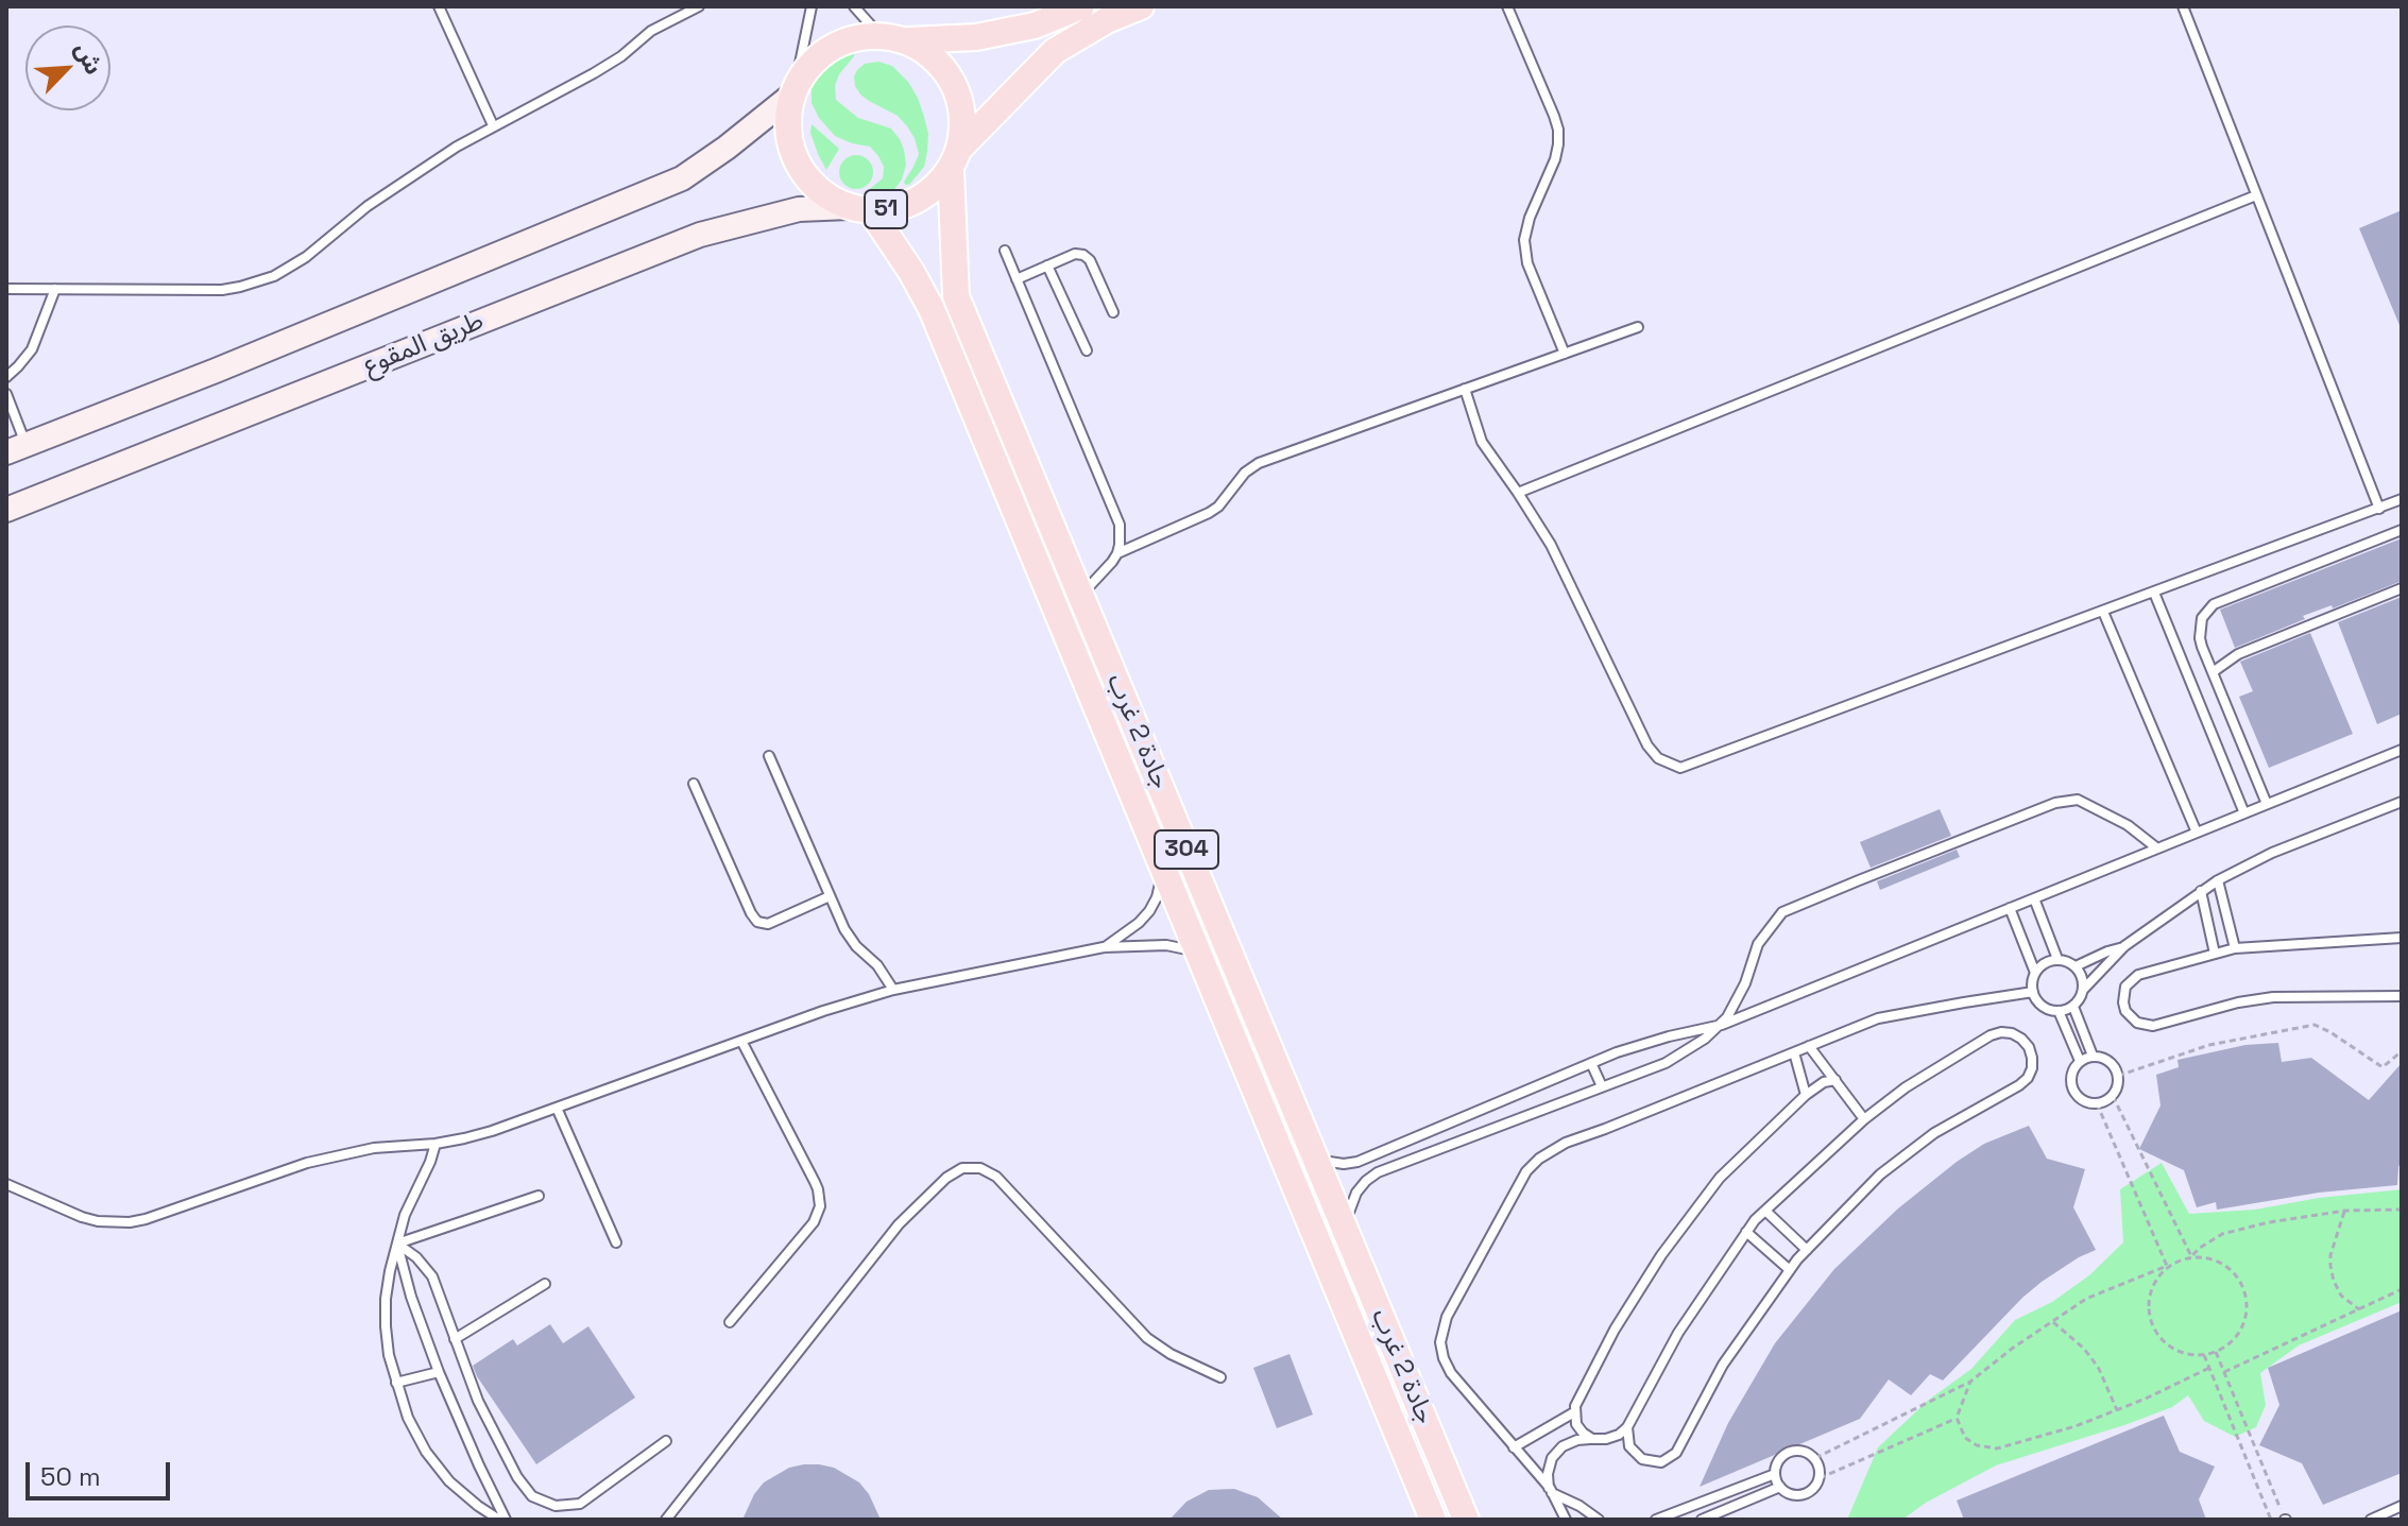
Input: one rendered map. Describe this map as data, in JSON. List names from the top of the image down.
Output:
{
  "streets": {
    "main road": ["51", "جادة 2 غرب", "304"],
    "street": ["طريق المقوع"]
  },
  "crossings": [
    ["51", "طريق المقوع"],
    ["51", "جادة 2 غرب"],
    ["طريق المقوع", "جادة 2 غرب"]
  ],
  "scale_bar": "50 m",
  "north": "top right"
}
